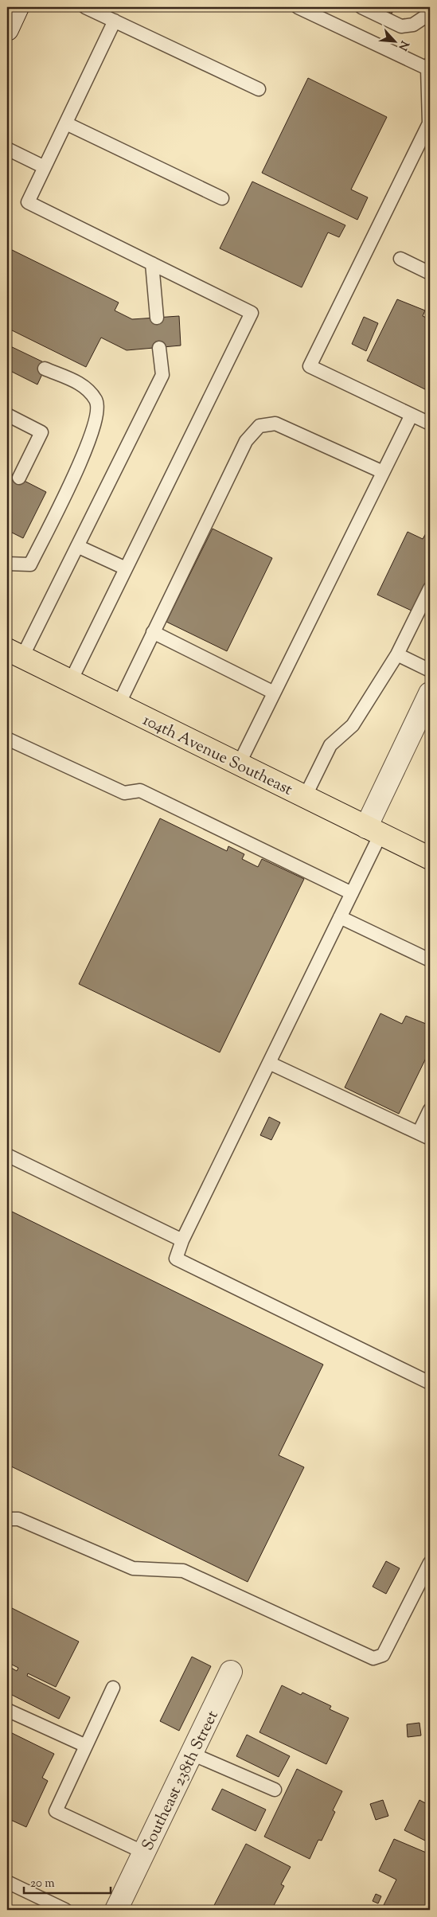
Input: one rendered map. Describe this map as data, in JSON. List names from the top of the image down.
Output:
{
  "streets": {
    "main road": ["104th Avenue Southeast"],
    "street": ["Southeast 238th Street"]
  },
  "scale_bar": "20 m",
  "north": "bottom right"
}
